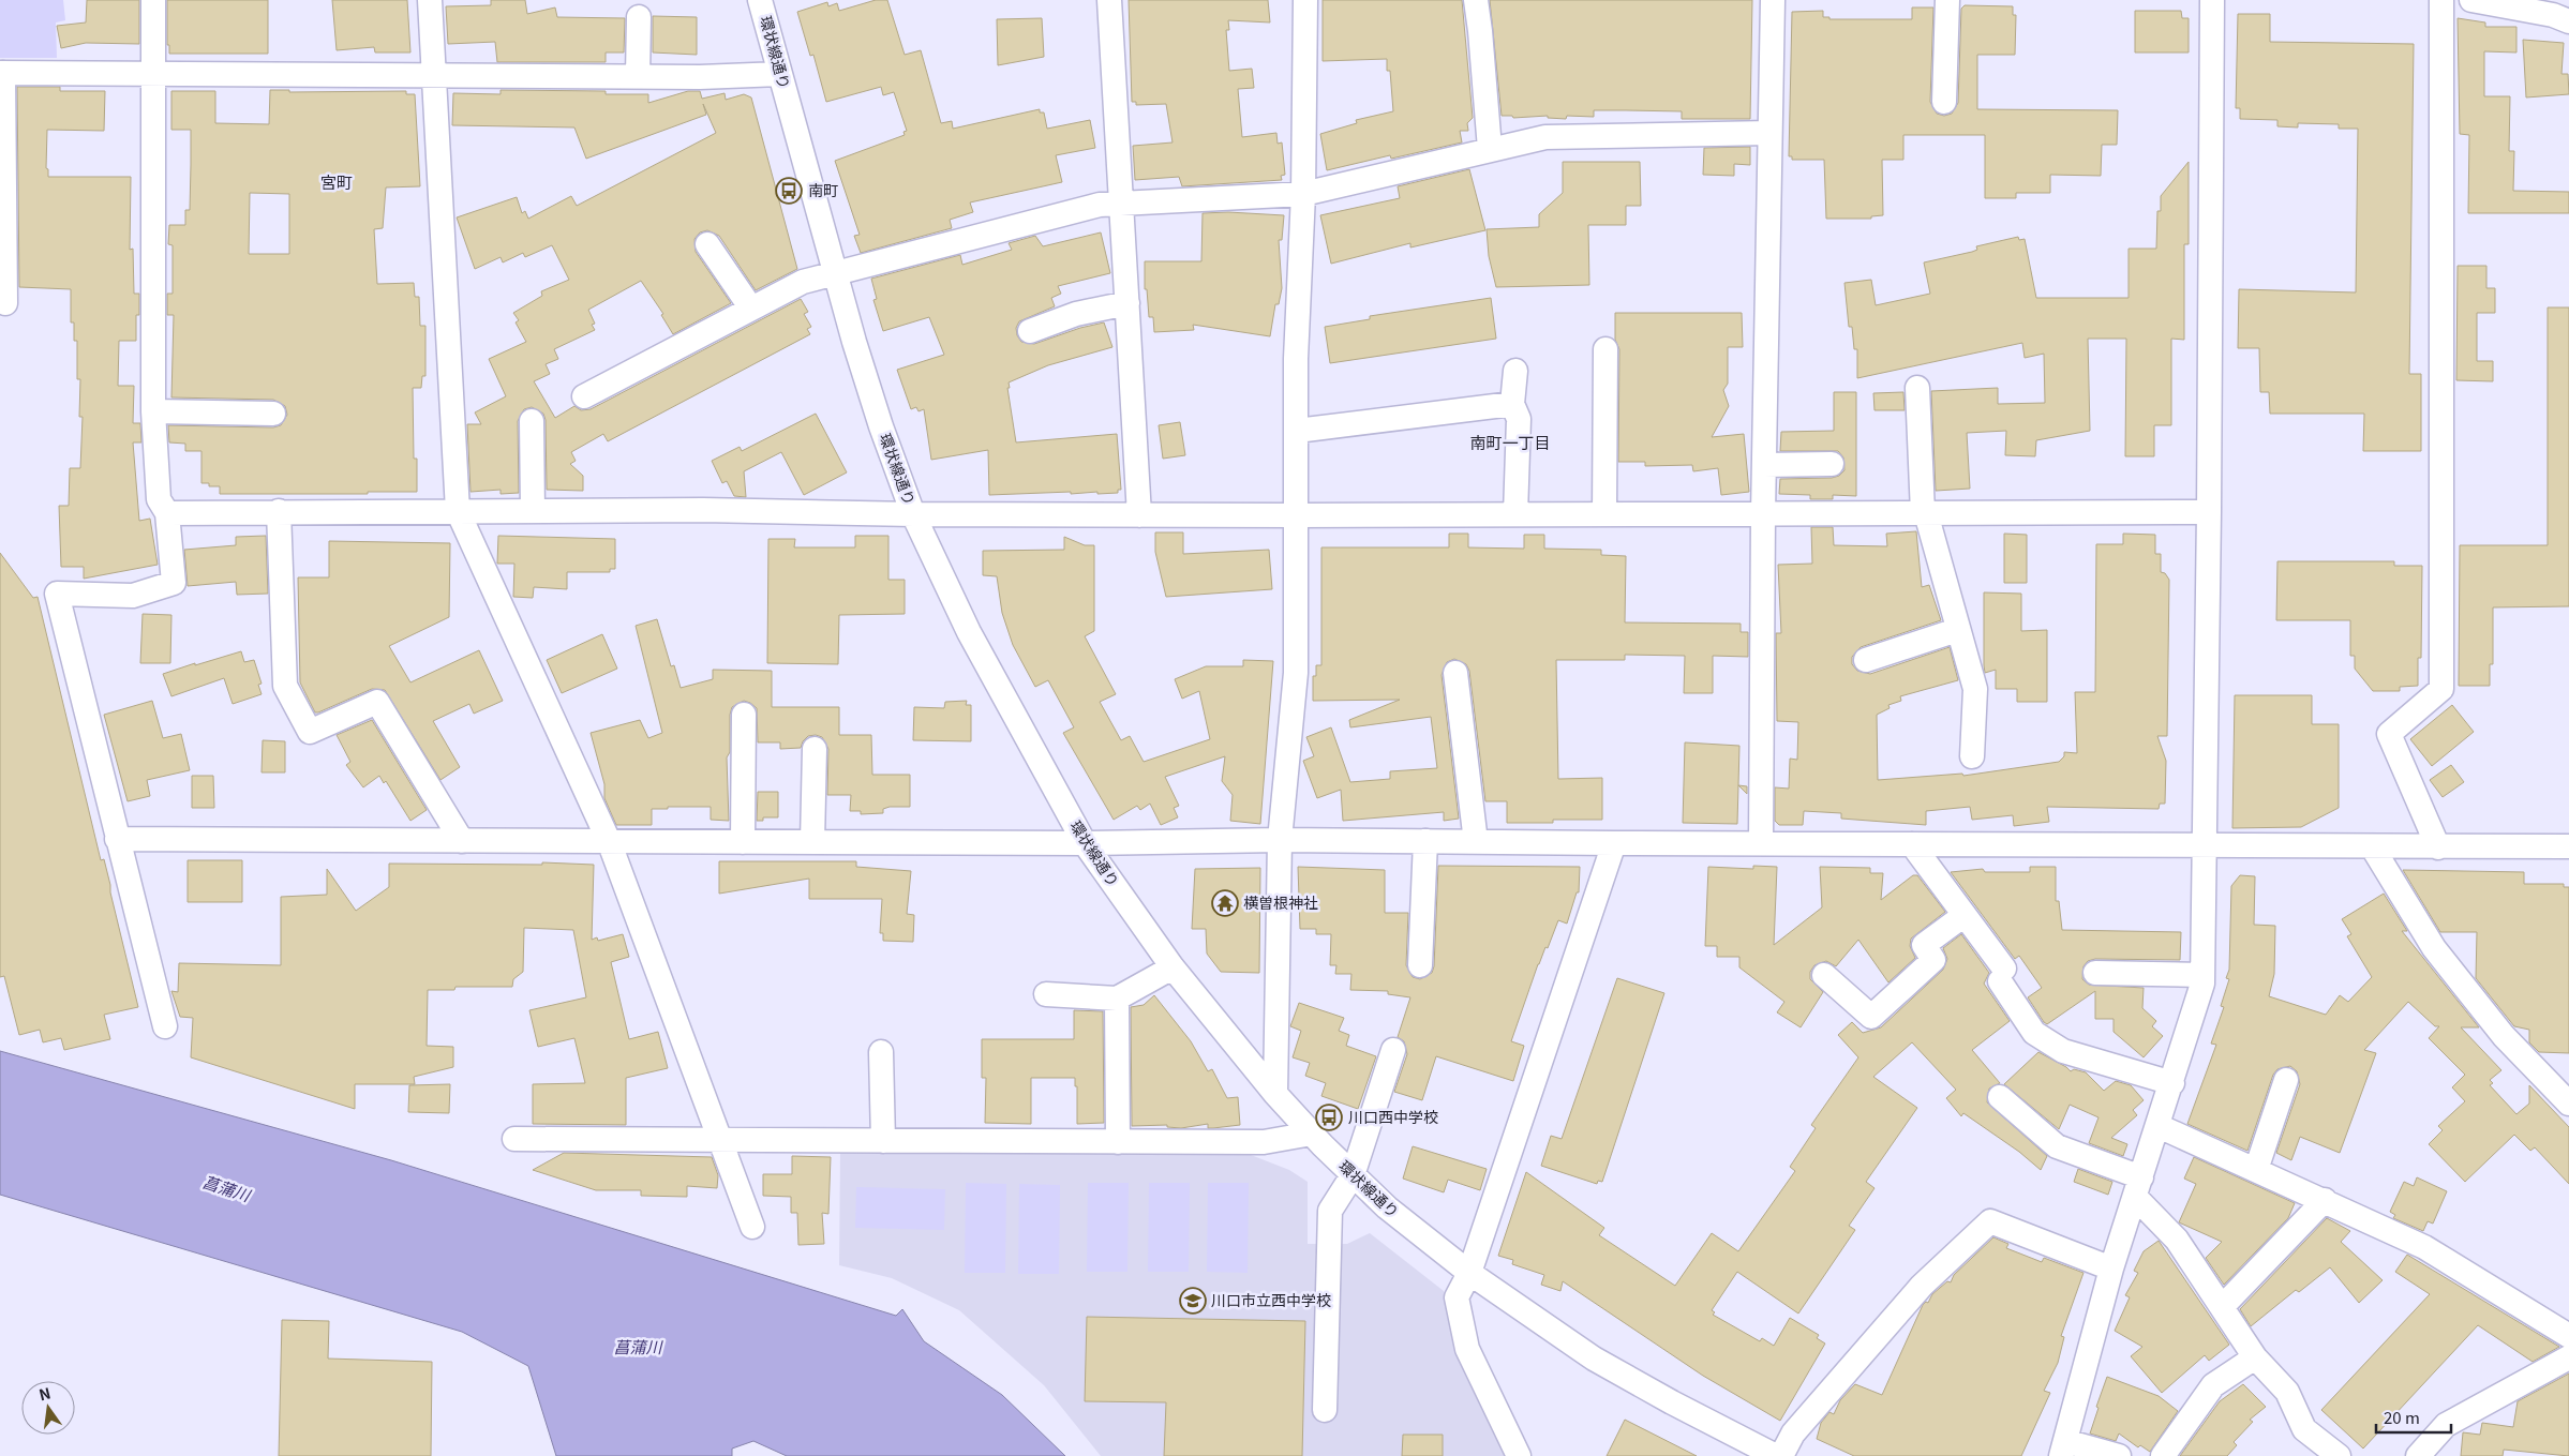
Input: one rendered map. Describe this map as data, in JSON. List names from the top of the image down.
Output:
{
  "streets": {
    "street": ["環状線通り"]
  },
  "districts": ["宮町", "南町一丁目"],
  "water": ["菖蒲川"],
  "places": {
    "bus stop": ["南町", "川口西中学校"],
    "temple": ["横曽根神社"],
    "school or university": ["川口市立西中学校"]
  },
  "scale_bar": "20 m",
  "north": "top"
}
